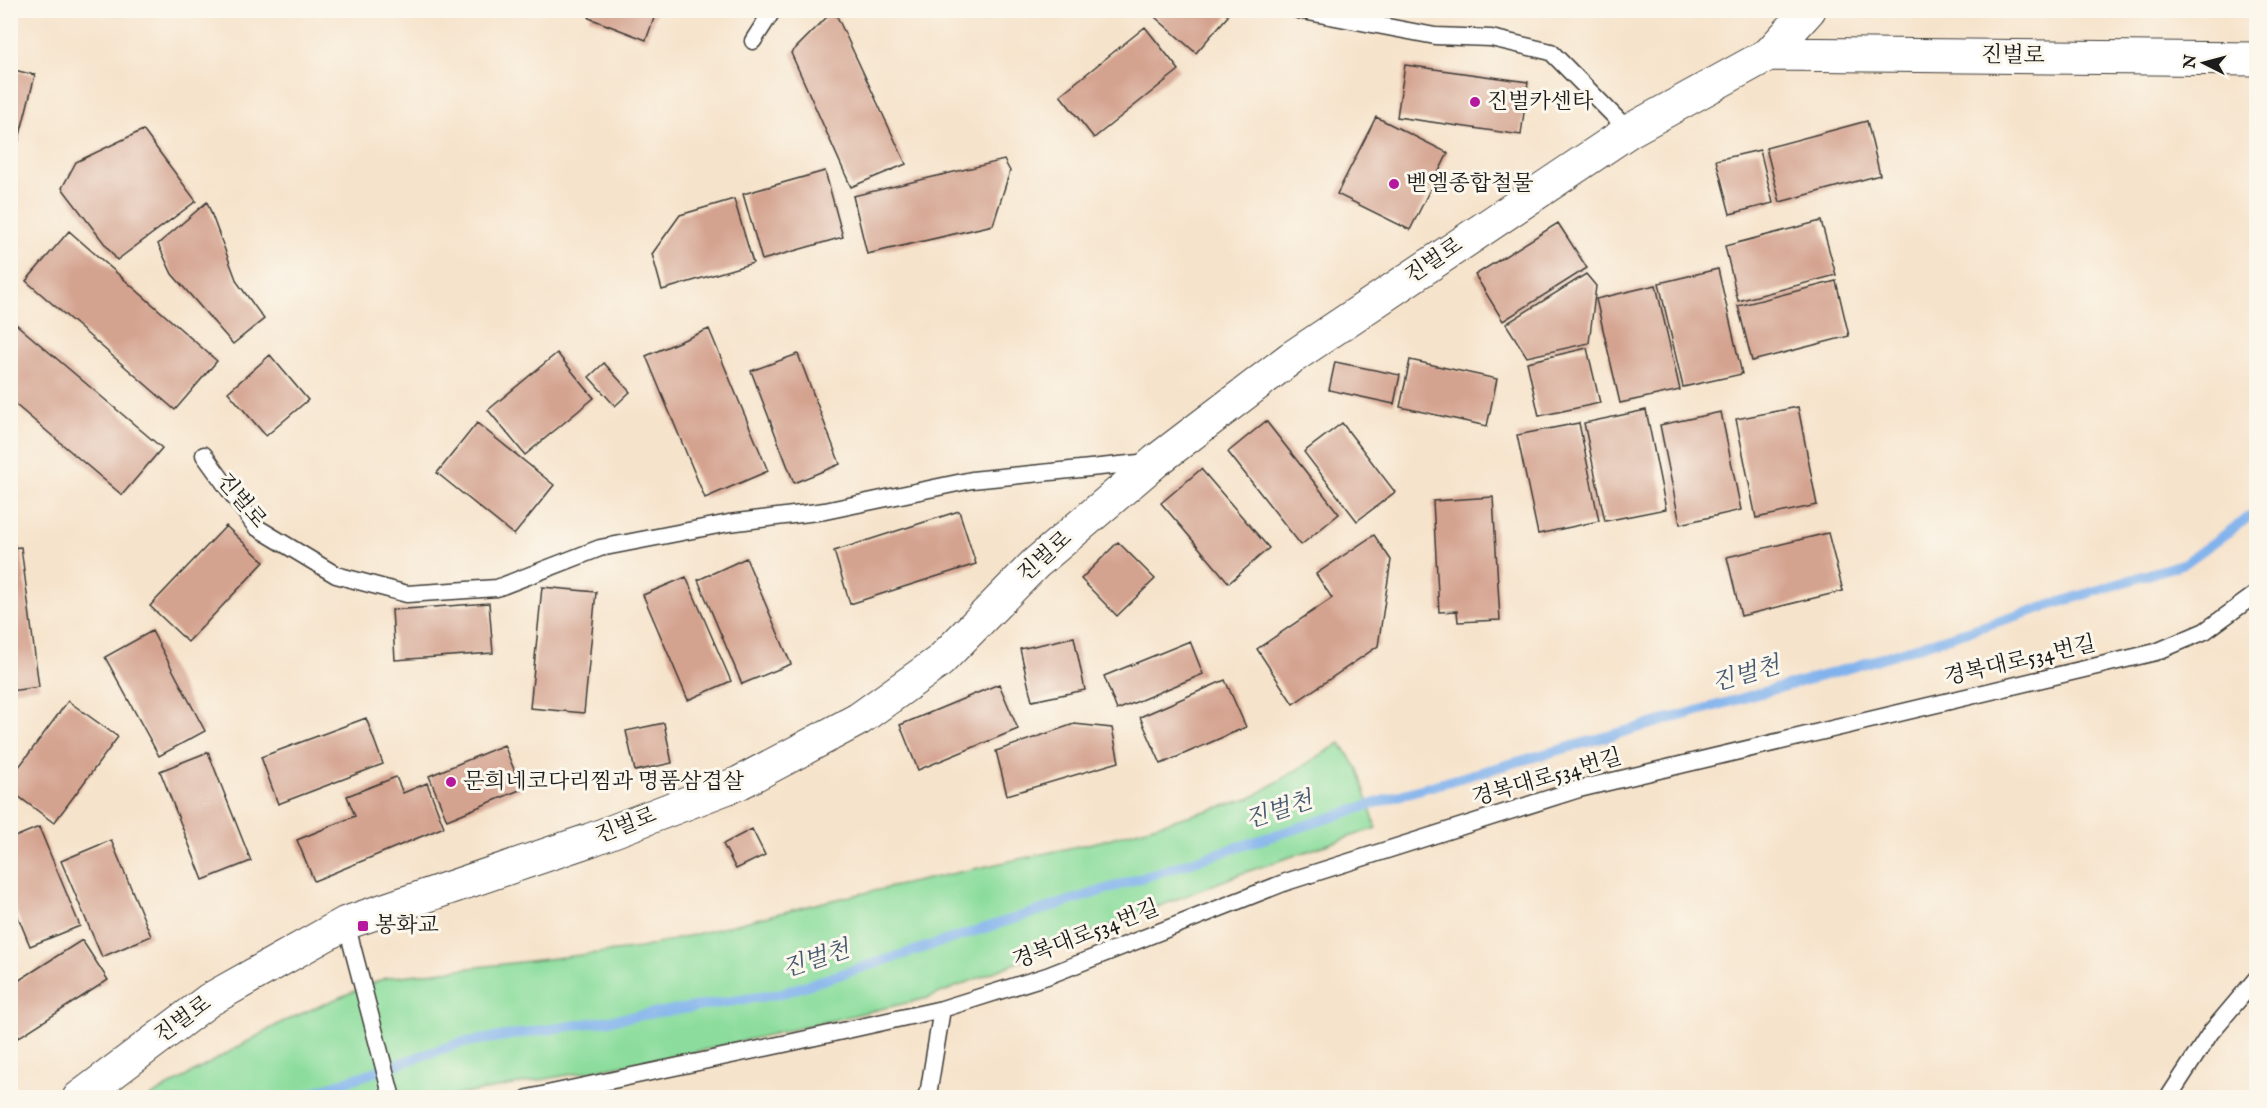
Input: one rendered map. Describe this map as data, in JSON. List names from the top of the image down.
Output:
{
  "streets": {
    "street": ["진벌로"],
    "lane": ["경복대로534번길"]
  },
  "water": ["진벌천"],
  "places": {
    "other": ["진벌카센타", "벧엘종합철물", "문희네코다리찜과 명품삼겹살"],
    "transit": ["봉화교"]
  },
  "north": "left"
}
